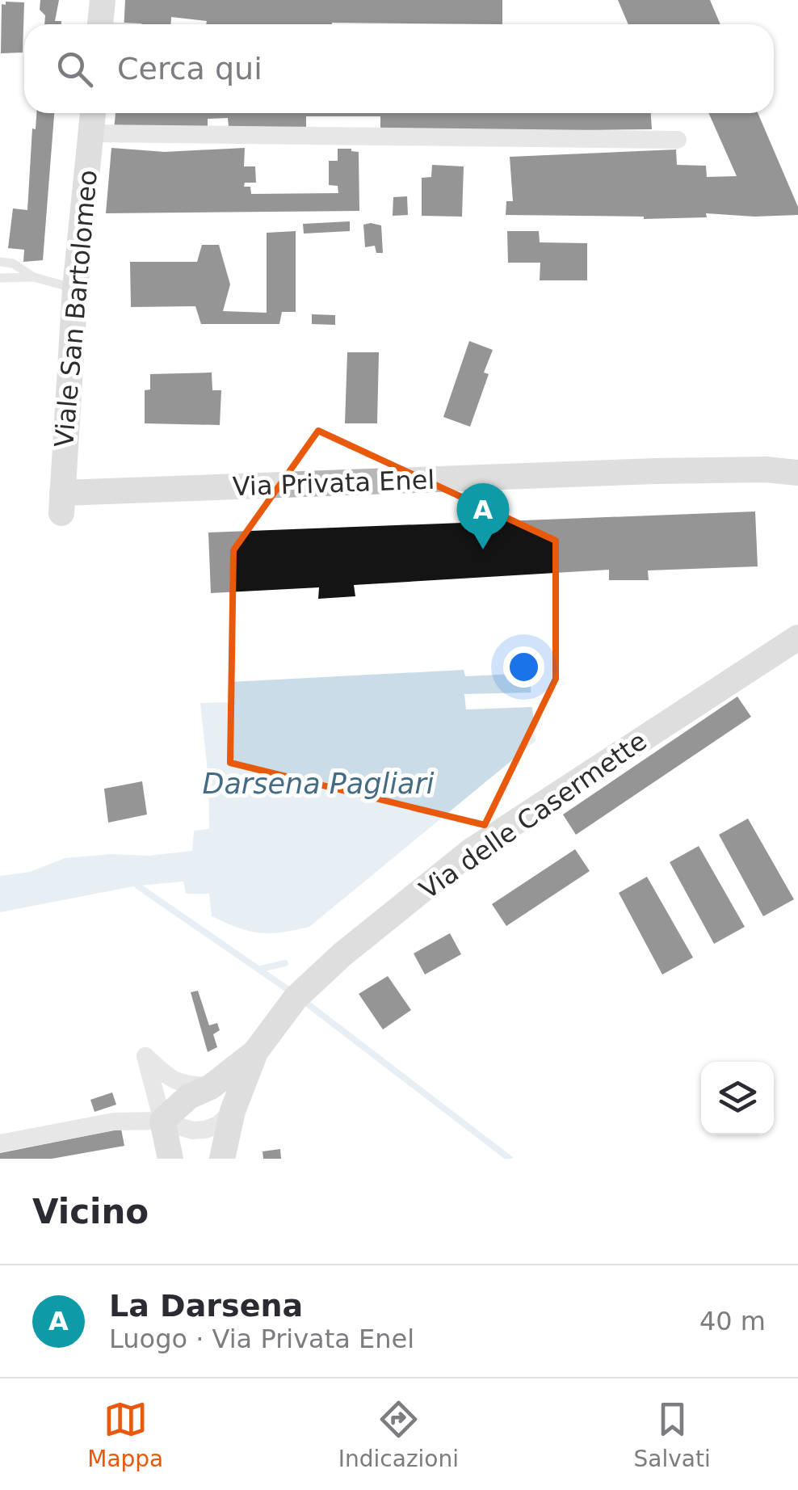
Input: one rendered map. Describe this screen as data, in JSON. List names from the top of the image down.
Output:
{
  "streets": {
    "street": ["Viale San Bartolomeo", "Via Privata Enel", "Via delle Casermette"]
  },
  "crossings": [
    ["Viale San Bartolomeo", "Via Privata Enel"]
  ],
  "water": ["Darsena Pagliari"],
  "page": {
    "search": "Cerca qui",
    "pins": "A",
    "heading": "Vicino",
    "list": [
      {
        "mark": "A",
        "name": "La Darsena",
        "note": "Luogo · Via Privata Enel",
        "value": "40 m"
      }
    ],
    "nav": ["Mappa", "Indicazioni", "Salvati"]
  }
}
